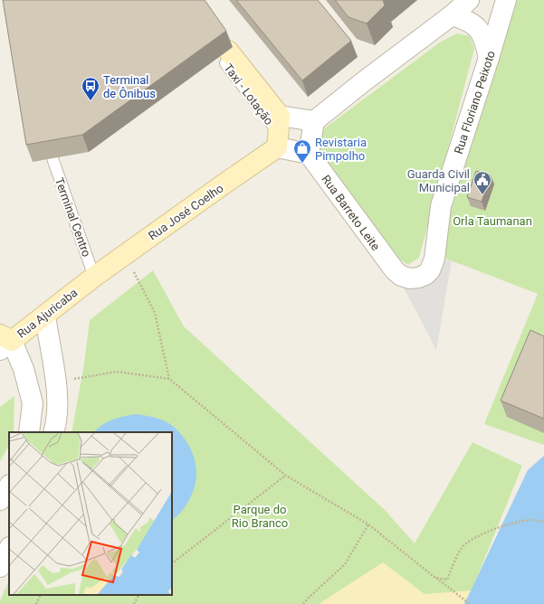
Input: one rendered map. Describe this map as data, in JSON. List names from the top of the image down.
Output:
{
  "streets": {
    "main road": ["Rua José Coelho", "Rua Ajuricaba"],
    "street": ["Rua Floriano Peixoto", "Rua Barreto Leite"],
    "lane": ["Terminal Centro"]
  },
  "crossings": [
    ["Rua Floriano Peixoto", "Rua Barreto Leite"],
    ["Rua José Coelho", "Terminal Centro"],
    ["Rua José Coelho", "Rua Ajuricaba"],
    ["Terminal Centro", "Rua Ajuricaba"]
  ],
  "parks": ["Orla Taumanan", "Parque do Rio Branco"],
  "places": {
    "bus stop": ["Terminal de Ônibus"],
    "shop": ["Revistaria Pimpolho"],
    "public building": ["Guarda Civil Municipal"]
  }
}
